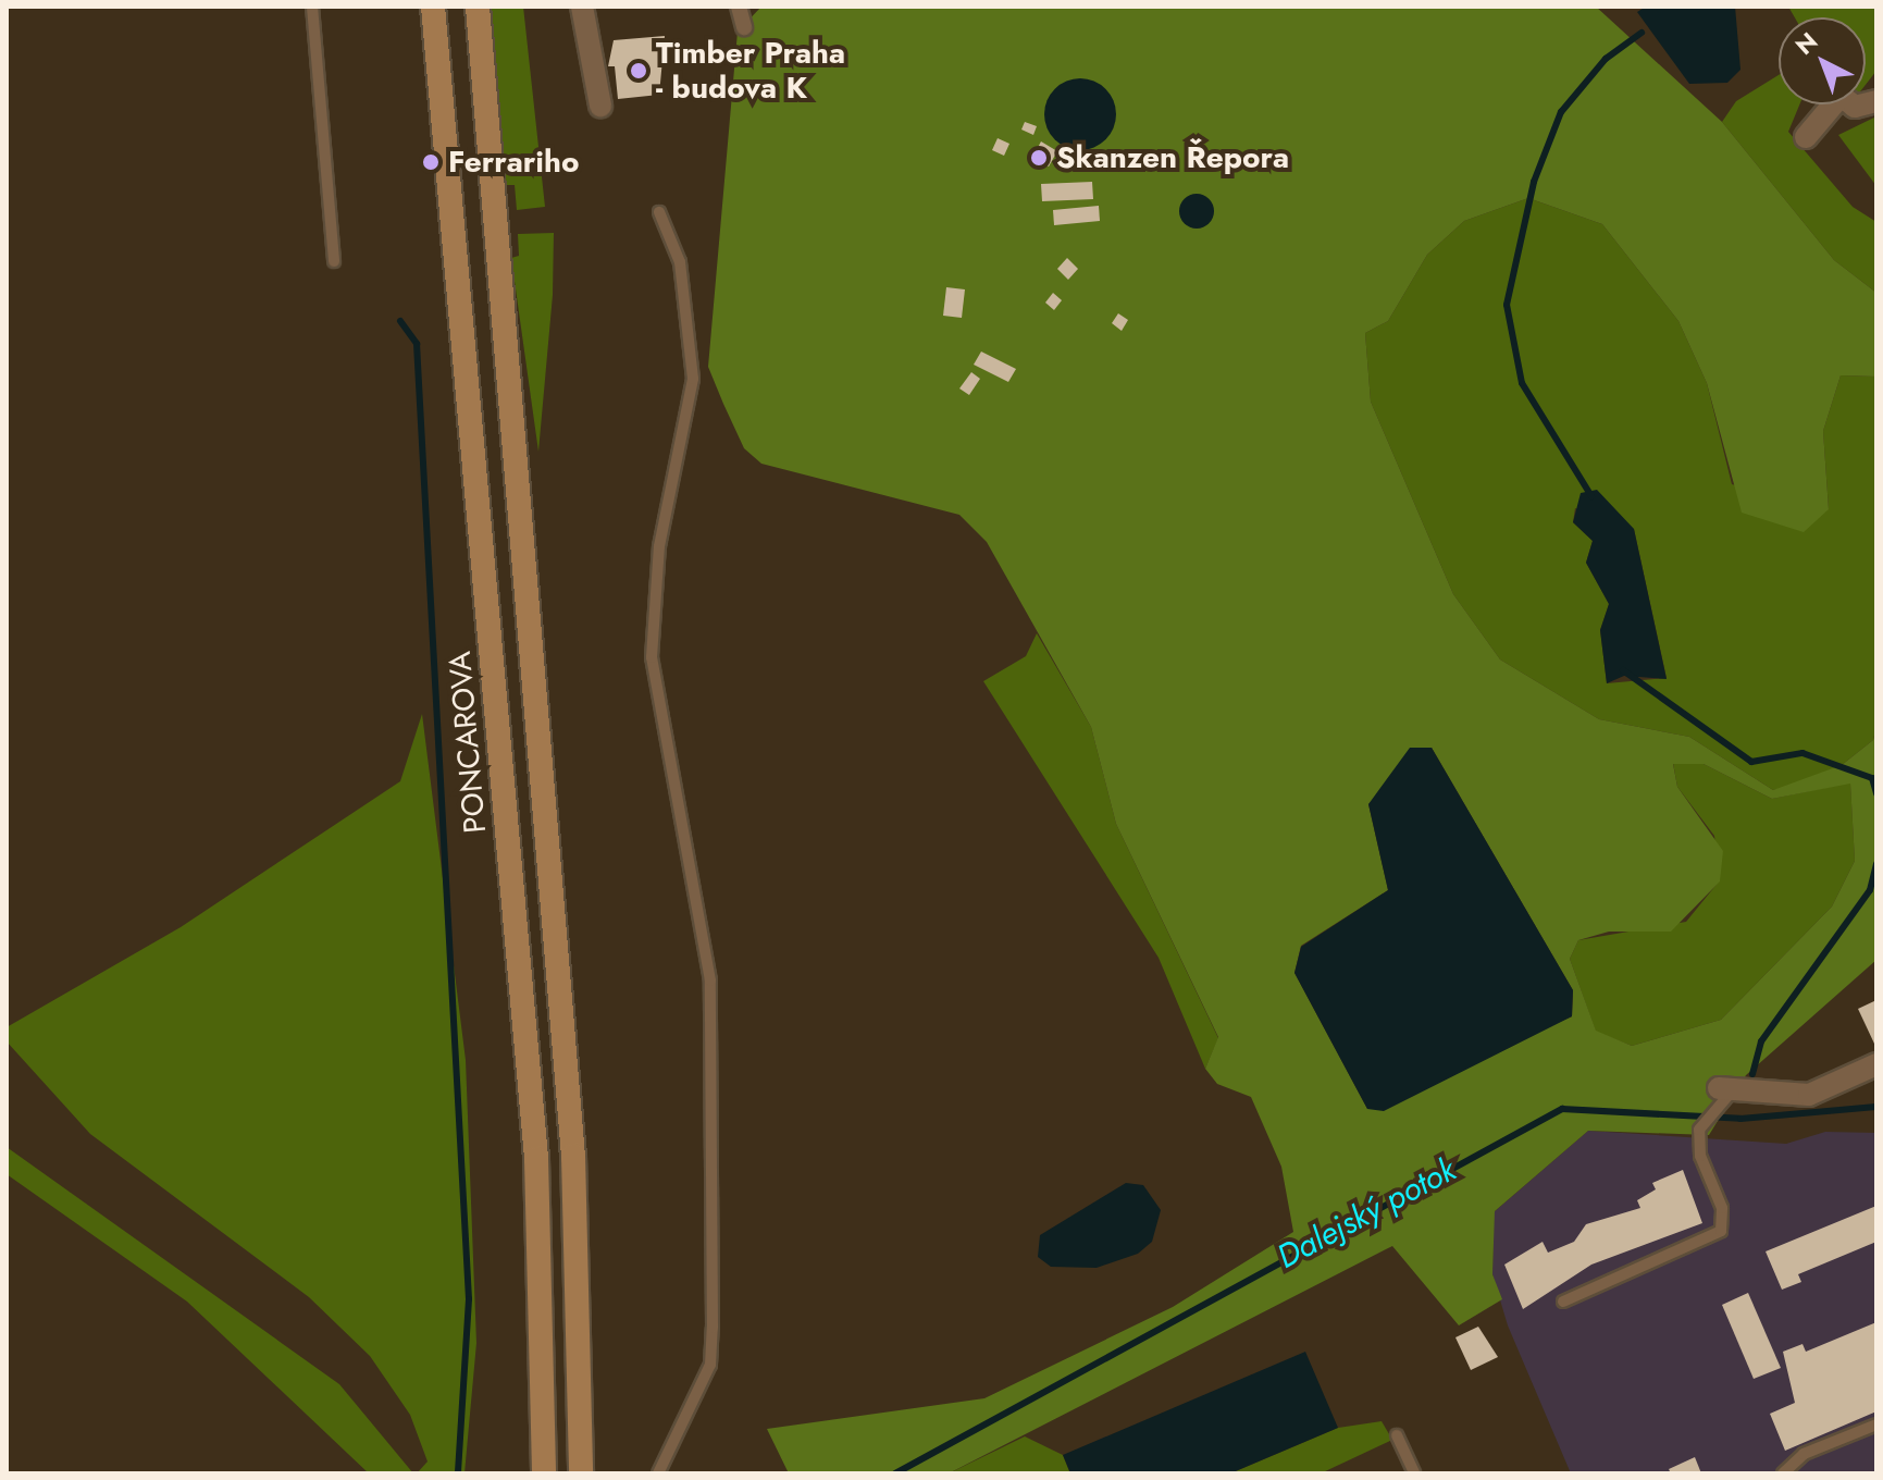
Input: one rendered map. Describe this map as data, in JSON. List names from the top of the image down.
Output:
{
  "streets": {
    "main road": ["PONCAROVA"]
  },
  "water": ["Dalejský potok"],
  "places": ["Timber Praha - budova K", "Skanzen Řepora", "Ferrariho"],
  "north": "top left"
}
